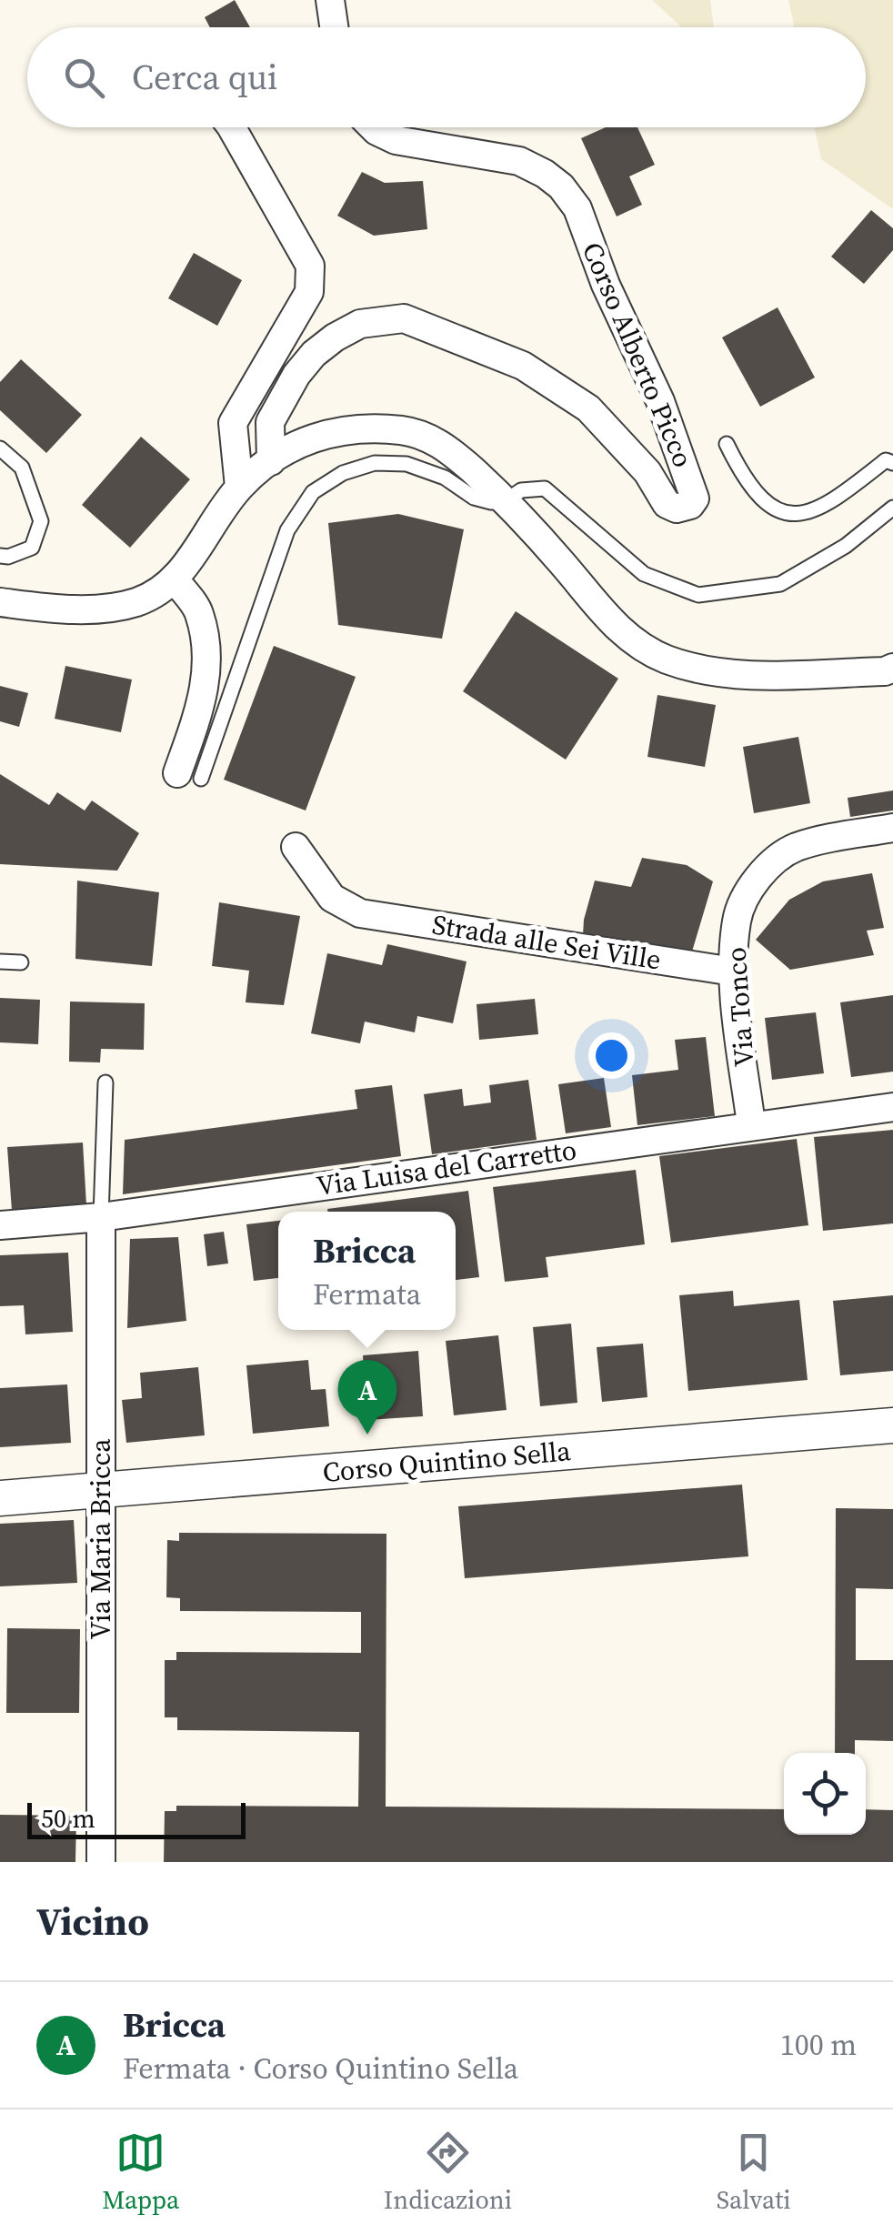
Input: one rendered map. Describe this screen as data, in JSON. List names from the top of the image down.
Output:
{
  "streets": {
    "street": [
      "Corso Alberto Picco",
      "Strada alle Sei Ville",
      "Via Tonco",
      "Via Luisa del Carretto",
      "Corso Quintino Sella",
      "Via Maria Bricca"
    ]
  },
  "crossings": [
    ["Strada alle Sei Ville", "Via Tonco"],
    ["Via Tonco", "Via Luisa del Carretto"],
    ["Via Luisa del Carretto", "Via Maria Bricca"],
    ["Corso Quintino Sella", "Via Maria Bricca"]
  ],
  "scale_bar": "50 m",
  "page": {
    "search": "Cerca qui",
    "popup": ["Bricca", "Fermata"],
    "pins": "A",
    "scale": "50 m",
    "heading": "Vicino",
    "list": [
      {
        "mark": "A",
        "name": "Bricca",
        "note": "Fermata · Corso Quintino Sella",
        "value": "100 m"
      }
    ],
    "nav": ["Mappa", "Indicazioni", "Salvati"]
  }
}
